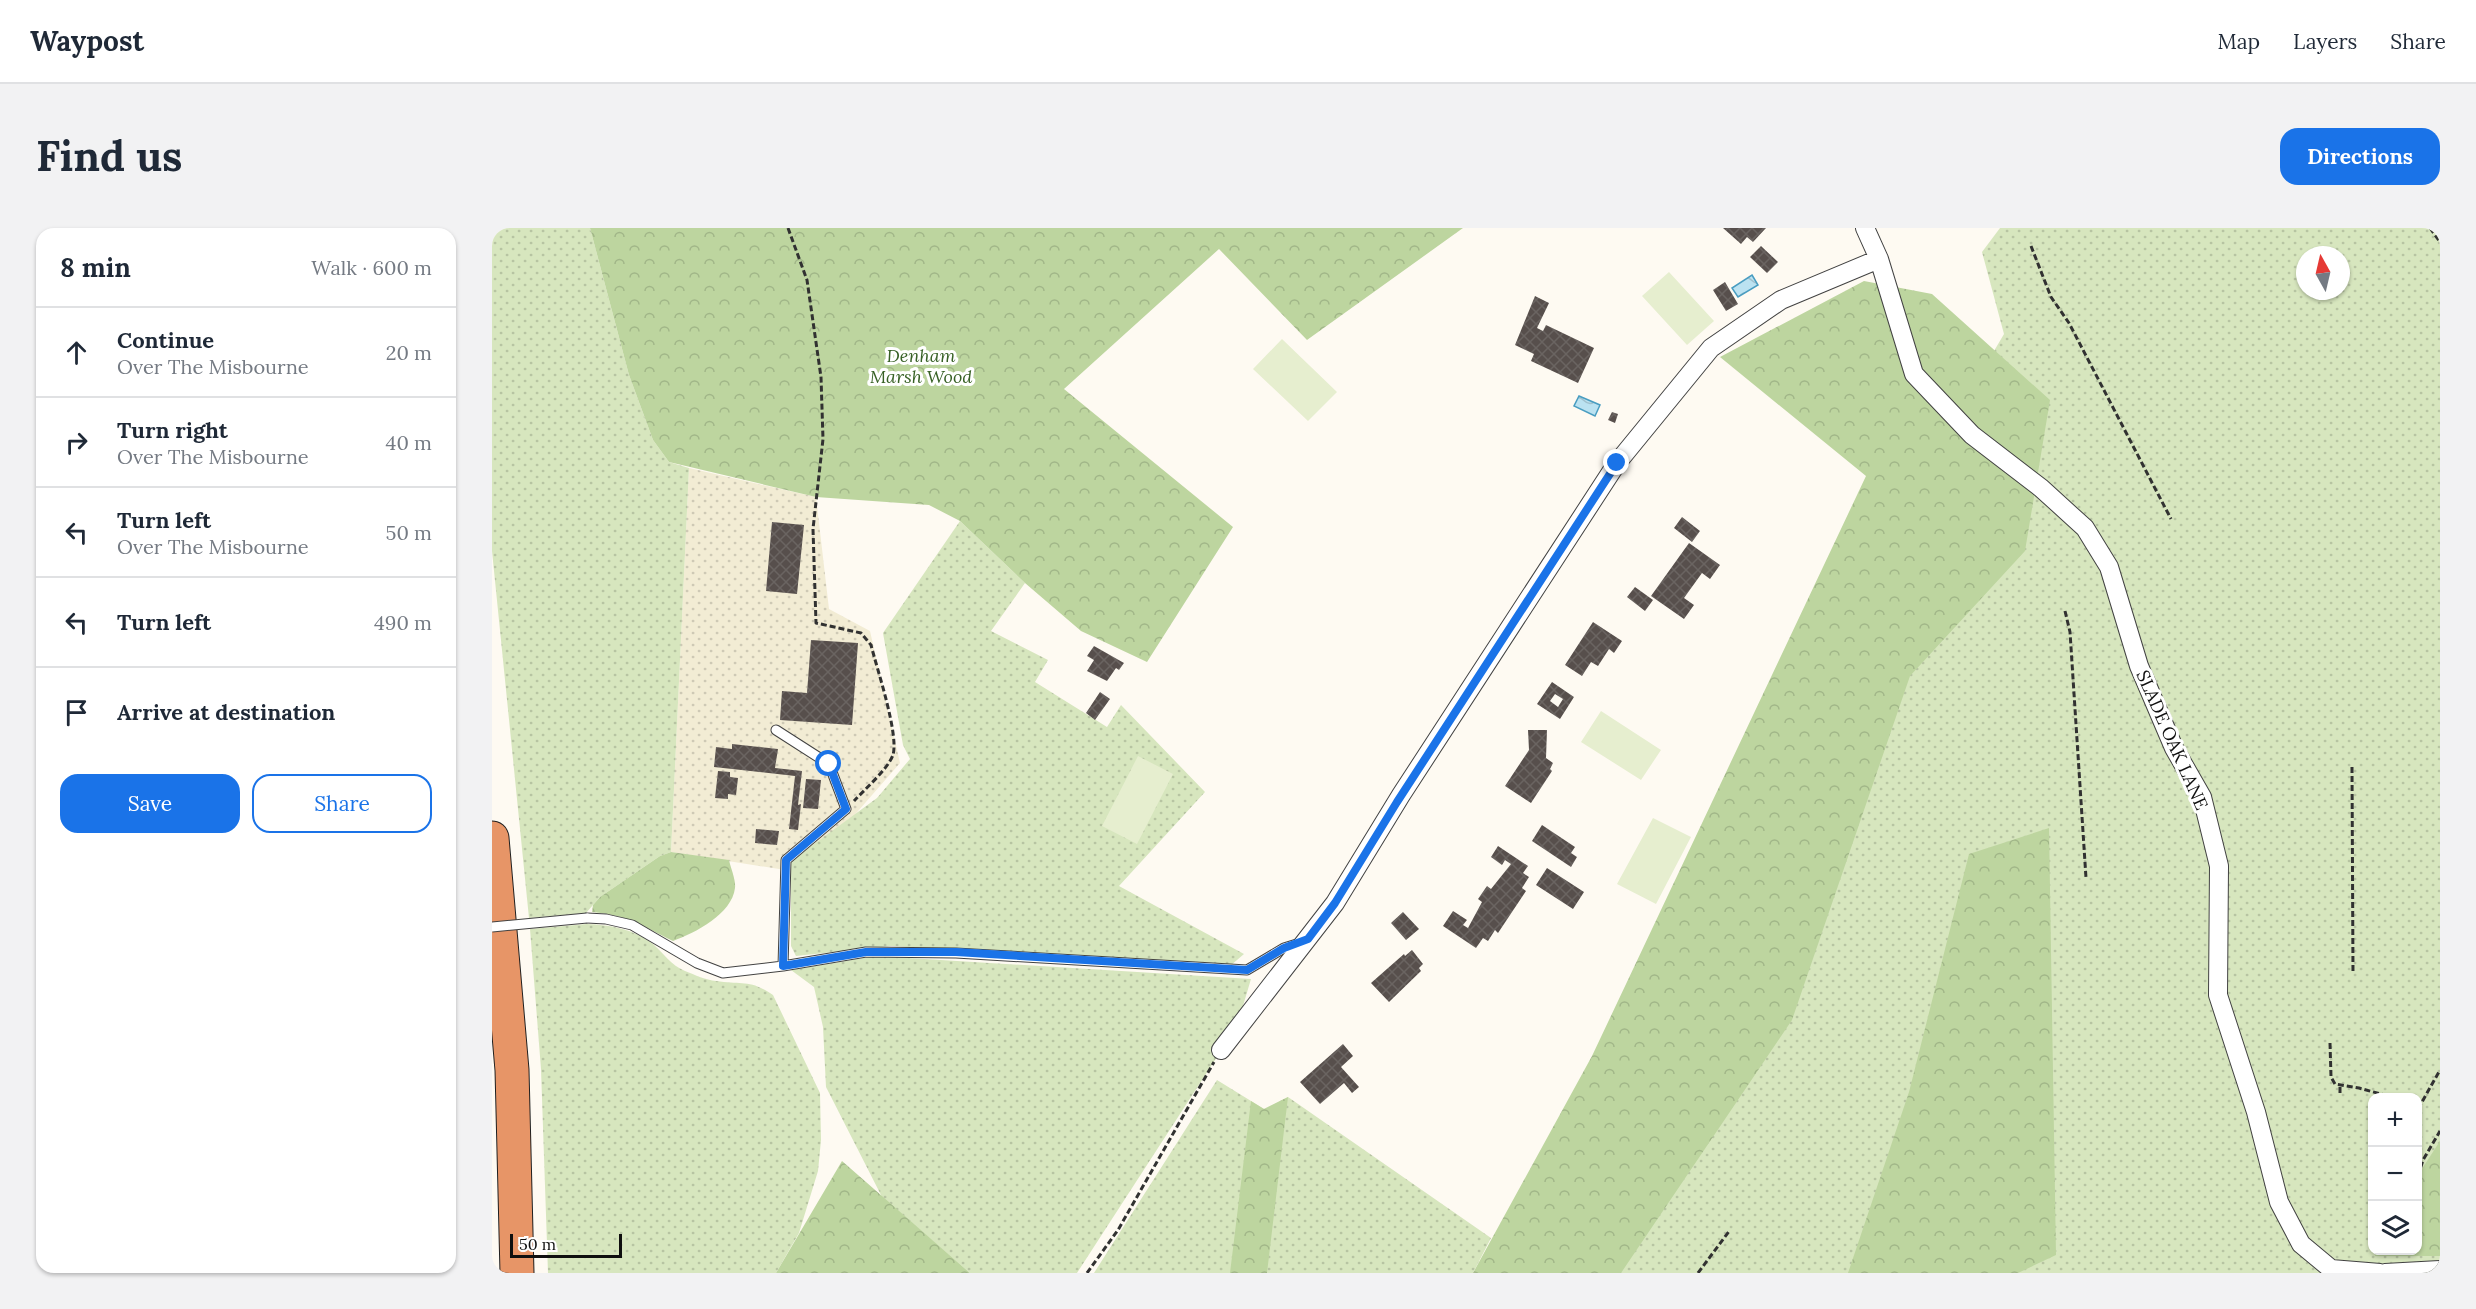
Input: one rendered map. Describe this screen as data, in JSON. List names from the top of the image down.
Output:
{
  "streets": {
    "street": ["SLADE OAK LANE"]
  },
  "parks": ["Denham Marsh Wood"],
  "scale_bar": "50 m",
  "north": "top",
  "page": {
    "header": "Waypost",
    "nav": ["Map", "Layers", "Share"],
    "buttons": [
      "Directions",
      ["Save", "Share"]
    ],
    "title": "Find us",
    "heading": ["8 min", "Walk · 600 m"],
    "list": [
      ["Continue", "Over The Misbourne", "20 m"],
      ["Turn right", "Over The Misbourne", "40 m"],
      ["Turn left", "Over The Misbourne", "50 m"],
      ["Turn left", "490 m"],
      "Arrive at destination"
    ],
    "map_buttons": ["+", "−"],
    "scale": "50 m"
  }
}
